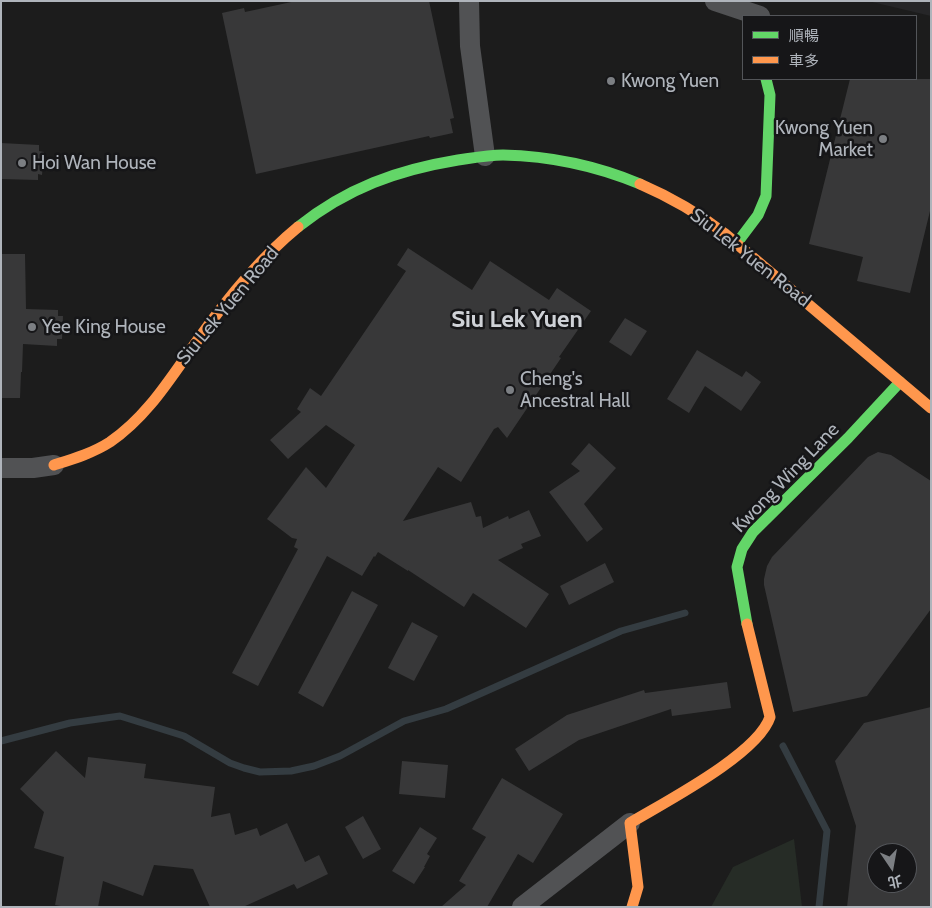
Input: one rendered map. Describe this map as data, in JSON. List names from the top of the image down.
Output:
{
  "streets": {
    "street": ["Siu Lek Yuen Road", "Kwong Wing Lane"]
  },
  "crossings": [
    ["Siu Lek Yuen Road", "Kwong Wing Lane"]
  ],
  "districts": ["Siu Lek Yuen"],
  "places": [
    "Kwong Yuen",
    "Kwong Yuen Market",
    "Hoi Wan House",
    "Yee King House",
    "Cheng's Ancestral Hall"
  ],
  "legend": ["順暢", "車多"],
  "north": "bottom"
}
